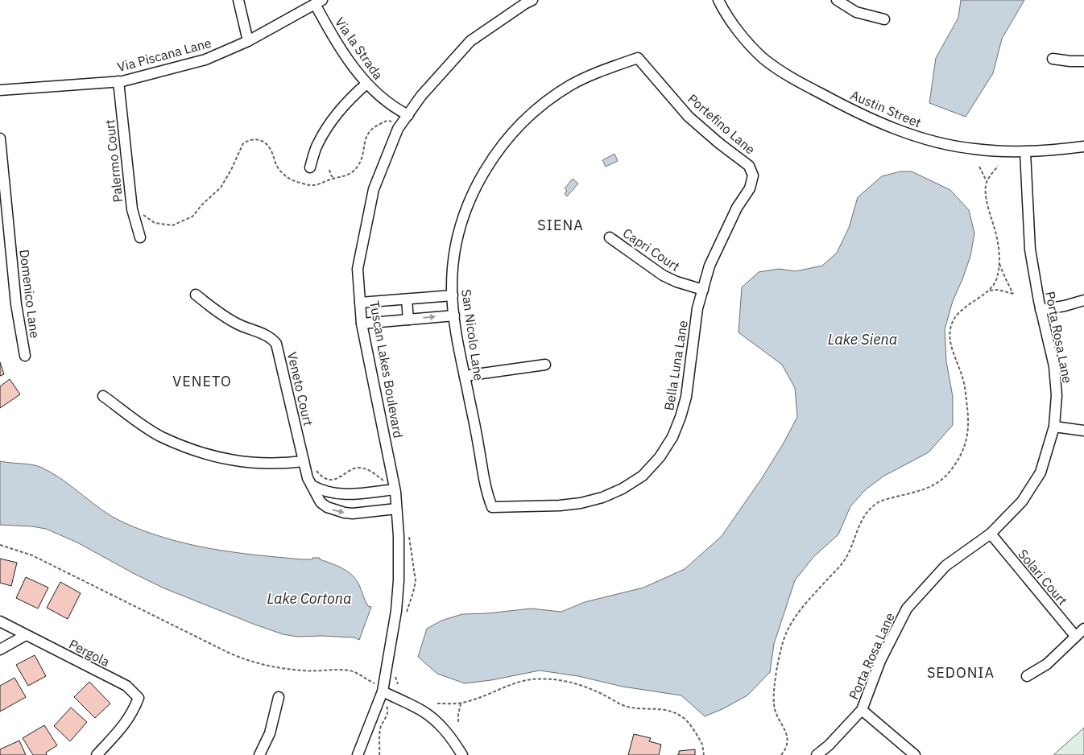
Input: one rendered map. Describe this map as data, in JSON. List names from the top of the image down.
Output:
{
  "streets": {
    "street": [
      "Via la Strada",
      "Via Piscana Lane",
      "Austin Street",
      "Portefino Lane",
      "Palermo Court",
      "Capri Court",
      "Domenico Lane",
      "San Nicolo Lane",
      "Porta Rosa Lane",
      "Bella Luna Lane",
      "Tuscan Lakes Boulevard",
      "Veneto Court",
      "Solari Court",
      "Pergola"
    ]
  },
  "crossings": [
    ["Via la Strada", "Via Piscana Lane"],
    ["Via la Strada", "Tuscan Lakes Boulevard"],
    ["Via Piscana Lane", "Palermo Court"],
    ["Austin Street", "Porta Rosa Lane"],
    ["Portefino Lane", "San Nicolo Lane"],
    ["Portefino Lane", "Bella Luna Lane"],
    ["Capri Court", "Bella Luna Lane"],
    ["San Nicolo Lane", "Bella Luna Lane"],
    ["Porta Rosa Lane", "Solari Court"],
    ["Tuscan Lakes Boulevard", "Veneto Court"]
  ],
  "districts": ["SIENA", "VENETO", "SEDONIA"],
  "water": ["Lake Siena", "Lake Cortona"]
}
